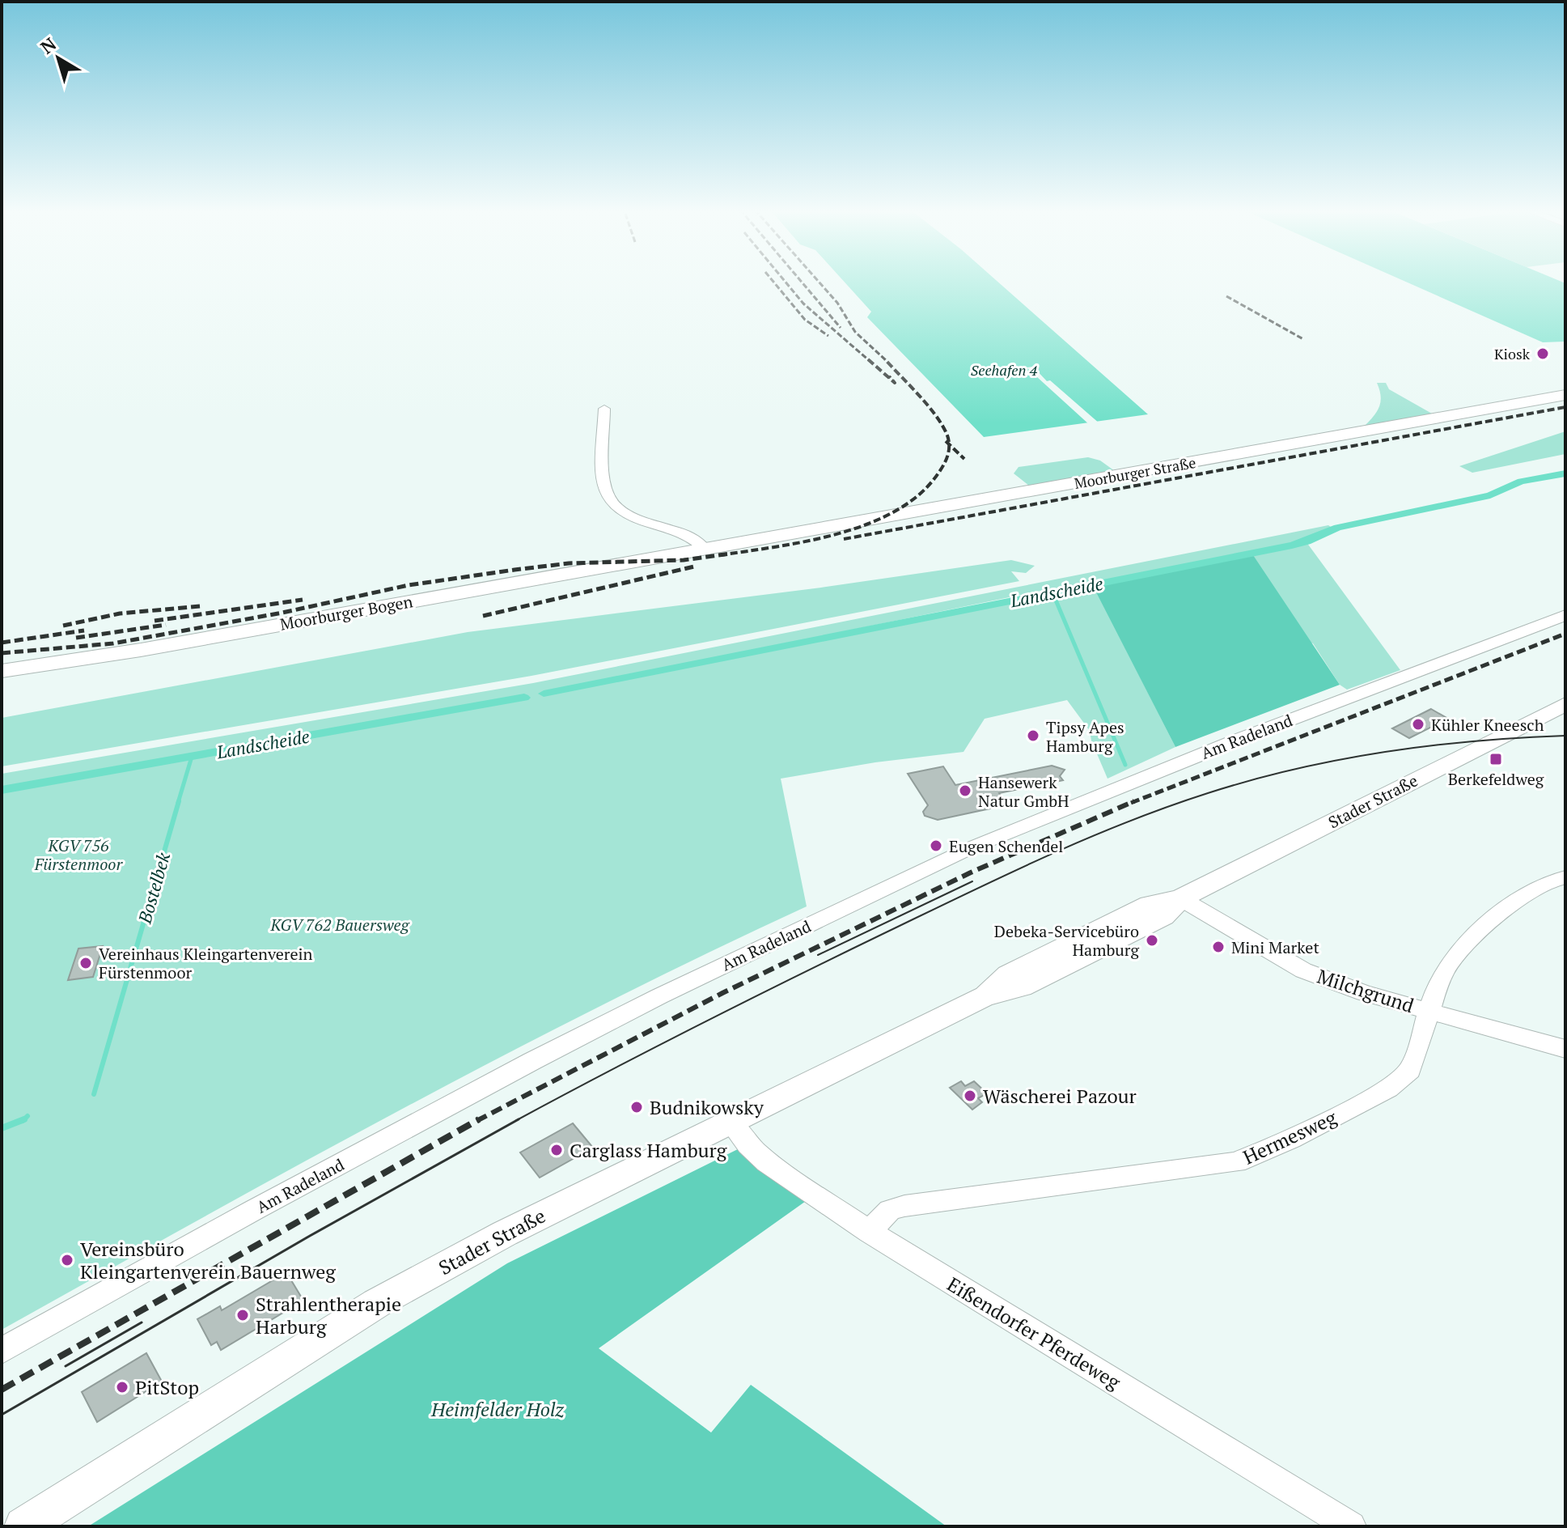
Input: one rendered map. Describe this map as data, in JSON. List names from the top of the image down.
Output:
{
  "streets": {
    "main road": ["Moorburger Straße", "Moorburger Bogen", "Stader Straße"],
    "street": [
      "Am Radeland",
      "Milchgrund",
      "Hermesweg",
      "Eißendorfer Pferdeweg"
    ]
  },
  "crossings": [
    ["Moorburger Straße", "Moorburger Bogen"],
    ["Stader Straße", "Milchgrund"],
    ["Stader Straße", "Eißendorfer Pferdeweg"],
    ["Milchgrund", "Hermesweg"],
    ["Hermesweg", "Eißendorfer Pferdeweg"]
  ],
  "water": ["Seehafen 4", "Landscheide", "Bostelbek"],
  "parks": ["KGV 756 Fürstenmoor", "KGV 762 Bauersweg", "Heimfelder Holz"],
  "places": {
    "other": [
      "Kiosk",
      "Kühler Kneesch",
      "Tipsy Apes Hamburg",
      "Hansewerk Natur GmbH",
      "Eugen Schendel",
      "Debeka-Servicebüro Hamburg",
      "Mini Market",
      "Vereinhaus Kleingartenverein Fürstenmoor",
      "Wäscherei Pazour",
      "Budnikowsky",
      "Carglass Hamburg",
      "Vereinsbüro Kleingartenverein Bauernweg",
      "Strahlentherapie Harburg",
      "PitStop"
    ],
    "transit": ["Berkefeldweg"]
  },
  "north": "top left"
}
